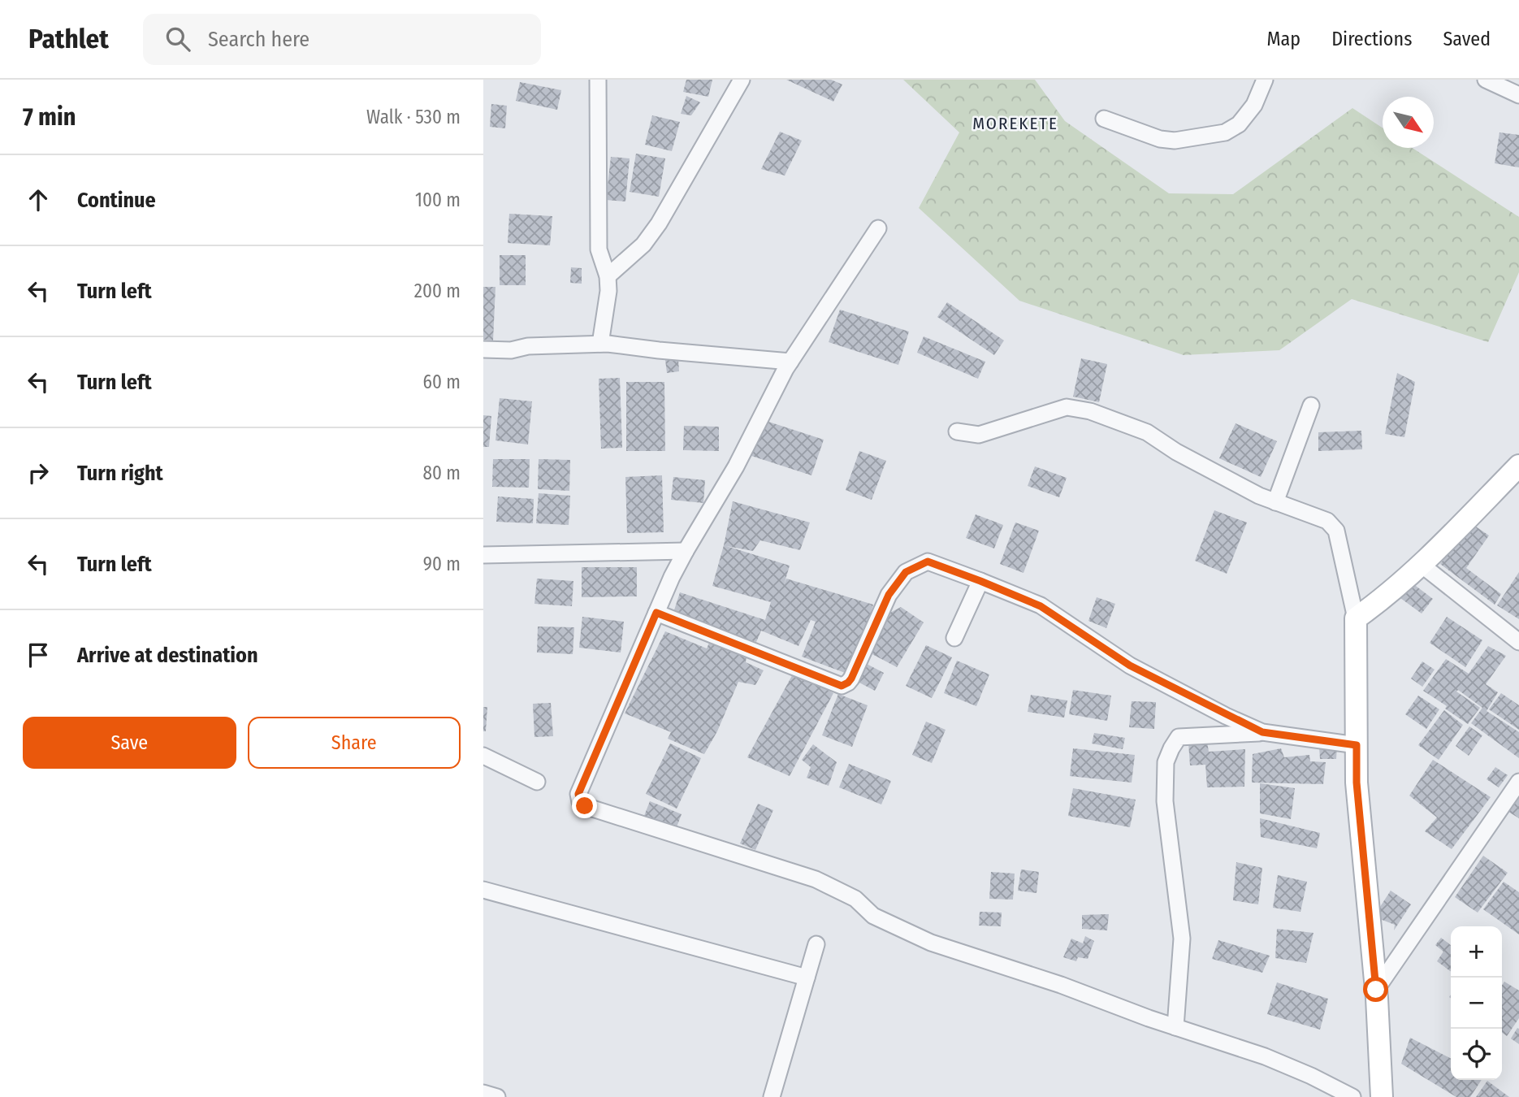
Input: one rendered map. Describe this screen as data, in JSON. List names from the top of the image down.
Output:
{
  "districts": ["MOREKETE"],
  "north": "bottom right",
  "page": {
    "header": "Pathlet",
    "search": "Search here",
    "nav": ["Map", "Directions", "Saved"],
    "heading": ["7 min", "Walk · 530 m"],
    "list": [
      ["Continue", "100 m"],
      ["Turn left", "200 m"],
      ["Turn left", "60 m"],
      ["Turn right", "80 m"],
      ["Turn left", "90 m"],
      "Arrive at destination"
    ],
    "buttons": ["Save", "Share"],
    "map_buttons": ["+", "−"]
  }
}
